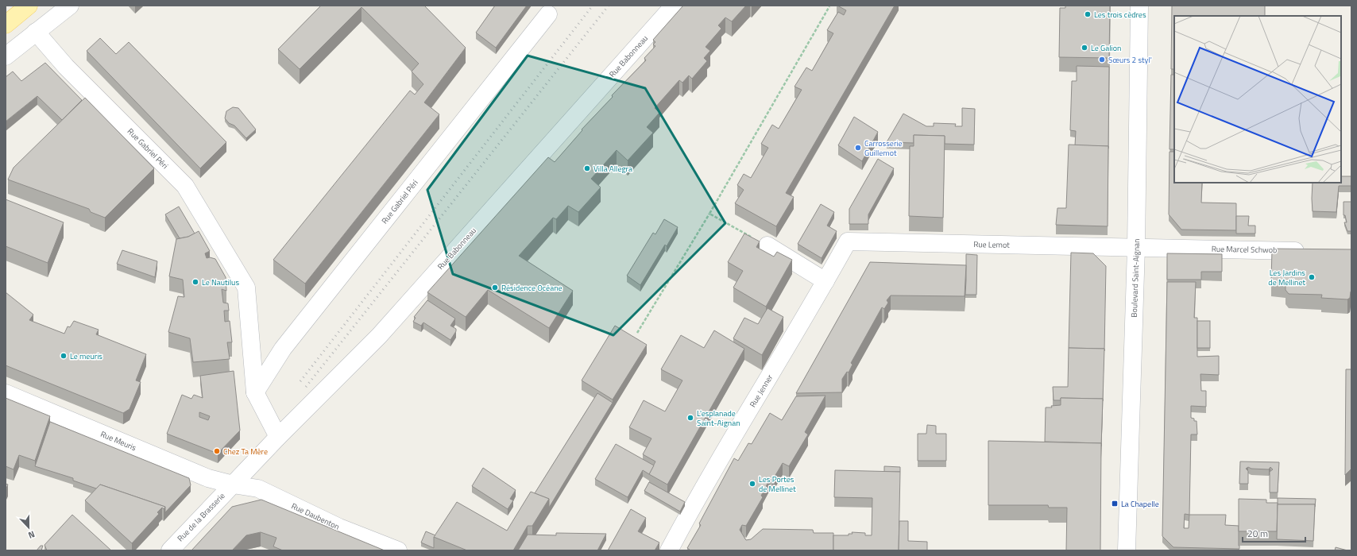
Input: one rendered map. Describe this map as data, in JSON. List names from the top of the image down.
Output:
{
  "streets": {
    "street": [
      "Rue Babonneau",
      "Rue Gabriel Péri",
      "Rue Lemot",
      "Rue Marcel Schwob",
      "Boulevard Saint-Aignan",
      "Rue Jenner",
      "Rue Meuris",
      "Rue Daubenton",
      "Rue de la Brasserie"
    ]
  },
  "crossings": [
    ["Rue Babonneau", "Rue Gabriel Péri"],
    ["Rue Babonneau", "Rue Meuris"],
    ["Rue Babonneau", "Rue Daubenton"],
    ["Rue Babonneau", "Rue de la Brasserie"],
    ["Rue Lemot", "Rue Marcel Schwob"],
    ["Rue Lemot", "Boulevard Saint-Aignan"],
    ["Rue Lemot", "Rue Jenner"],
    ["Rue Marcel Schwob", "Boulevard Saint-Aignan"],
    ["Rue Meuris", "Rue Daubenton"],
    ["Rue Meuris", "Rue de la Brasserie"],
    ["Rue Daubenton", "Rue de la Brasserie"]
  ],
  "places": {
    "other": [
      "Les trois cèdres",
      "Le Galion",
      "Sœurs 2 styl'",
      "Carrosserie Guillemot",
      "Villa Allegra",
      "Les Jardins de Mellinet",
      "Le Nautilus",
      "Résidence Océane",
      "Le meuris",
      "L'esplanade Saint-Aignan",
      "Chez Ta Mère",
      "Les Portes de Mellinet"
    ],
    "transit": ["La Chapelle"]
  },
  "scale_bar": "20 m",
  "north": "bottom"
}
